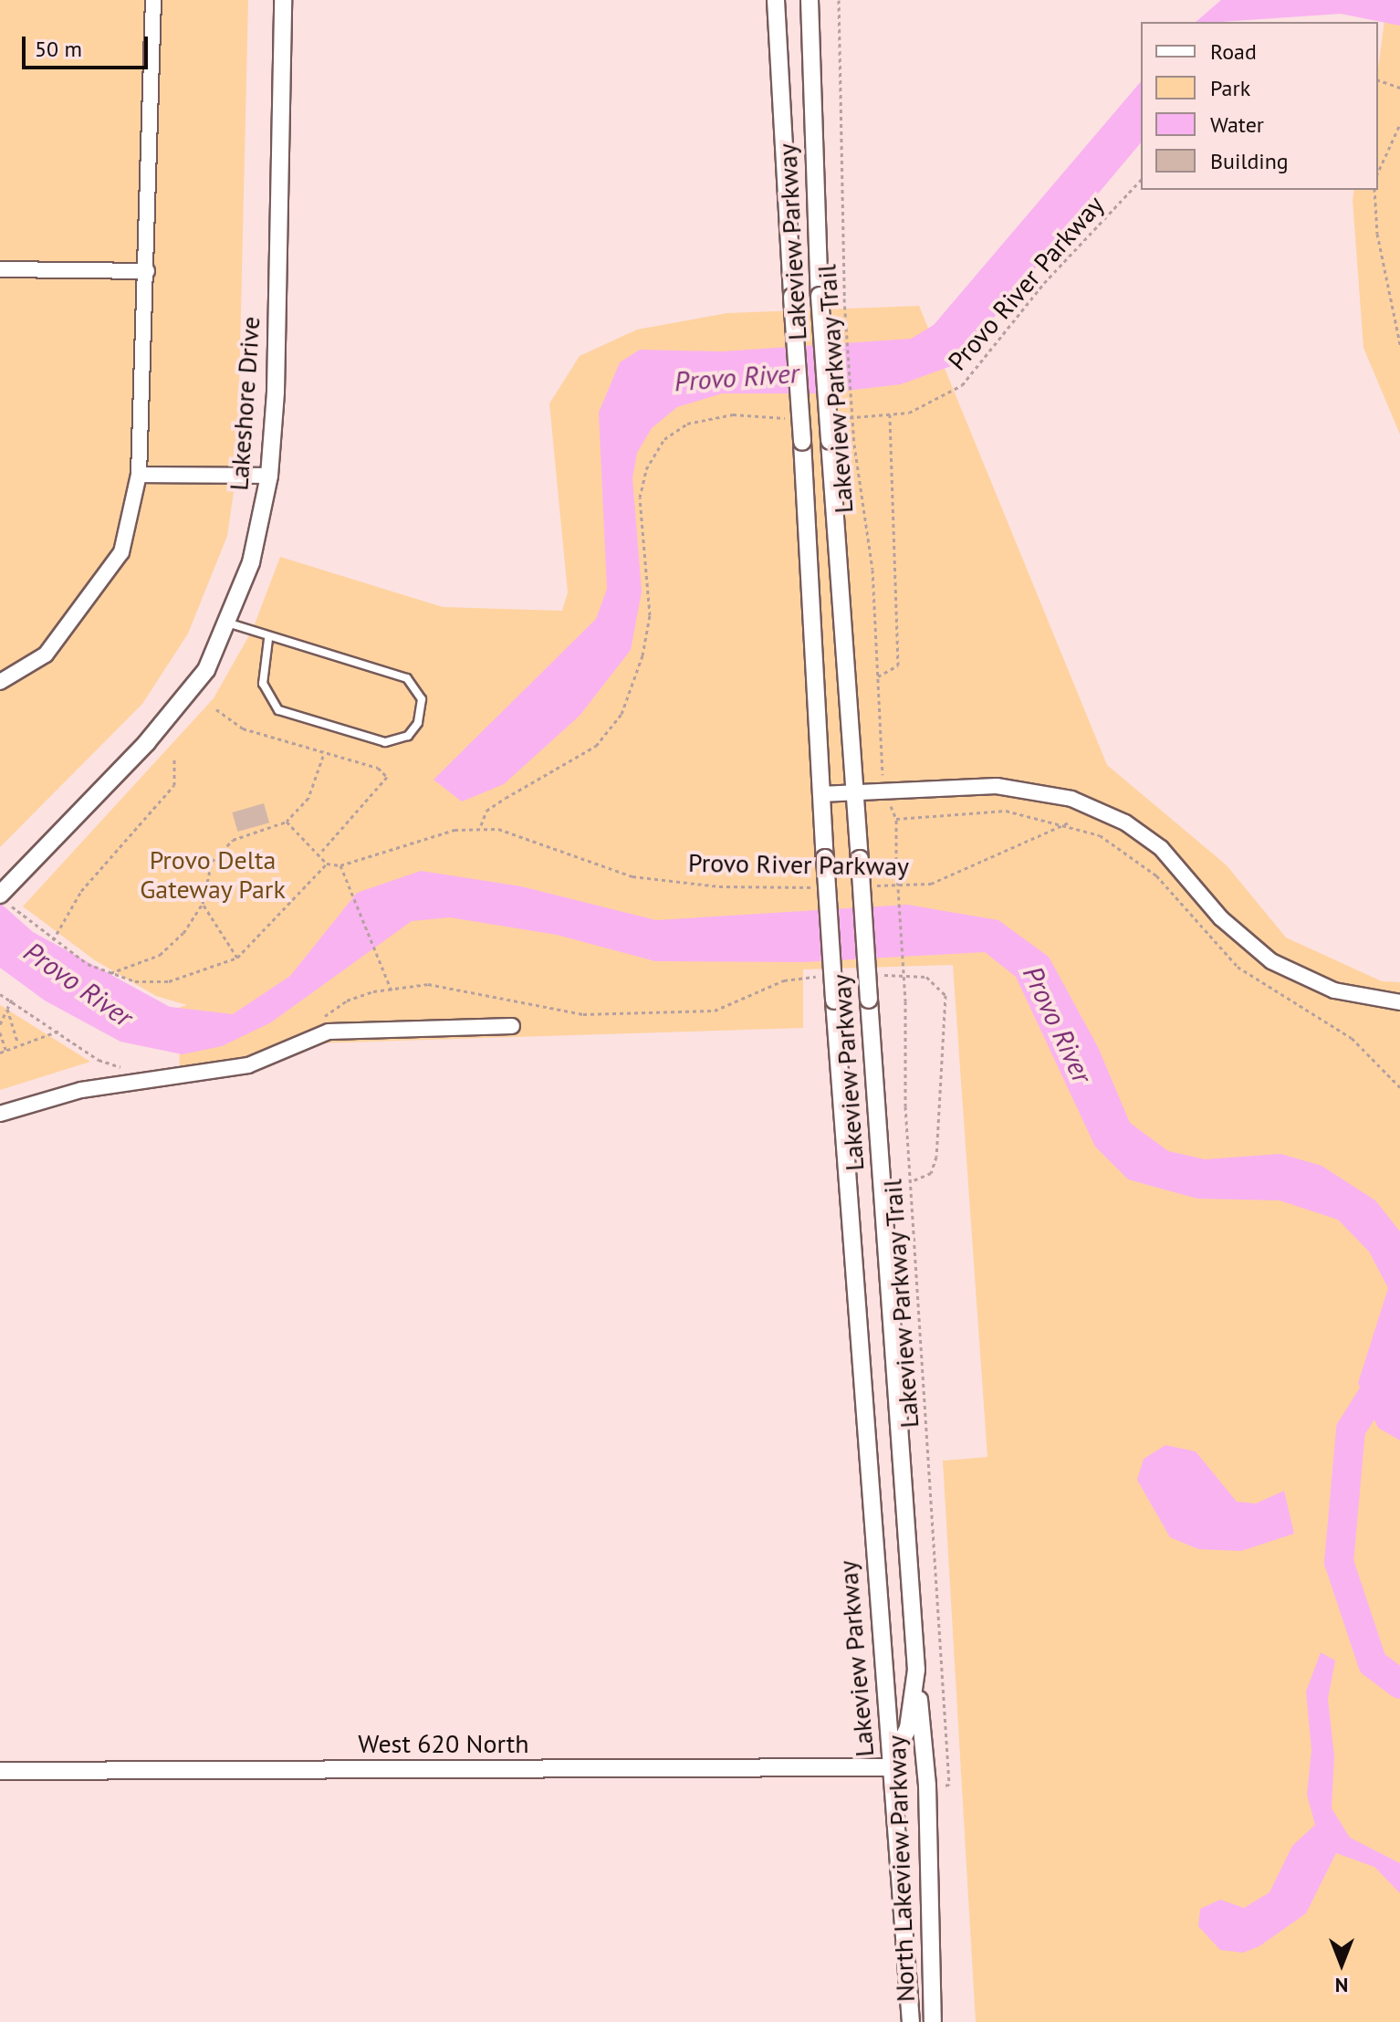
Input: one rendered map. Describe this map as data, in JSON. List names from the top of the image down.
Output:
{
  "streets": {
    "street": [
      "Lakeview Parkway",
      "Lakeshore Drive",
      "West 620 North",
      "North Lakeview Parkway"
    ],
    "path": ["Provo River Parkway", "Lakeview Parkway Trail"]
  },
  "crossings": [
    ["Lakeview Parkway", "West 620 North"],
    ["Lakeview Parkway", "North Lakeview Parkway"],
    ["Provo River Parkway", "Lakeview Parkway Trail"],
    ["West 620 North", "North Lakeview Parkway"]
  ],
  "water": ["Provo River"],
  "parks": ["Provo Delta Gateway Park"],
  "legend": [
    "Road",
    "Park",
    "Water",
    "Building"
  ],
  "scale_bar": "50 m",
  "north": "bottom"
}
